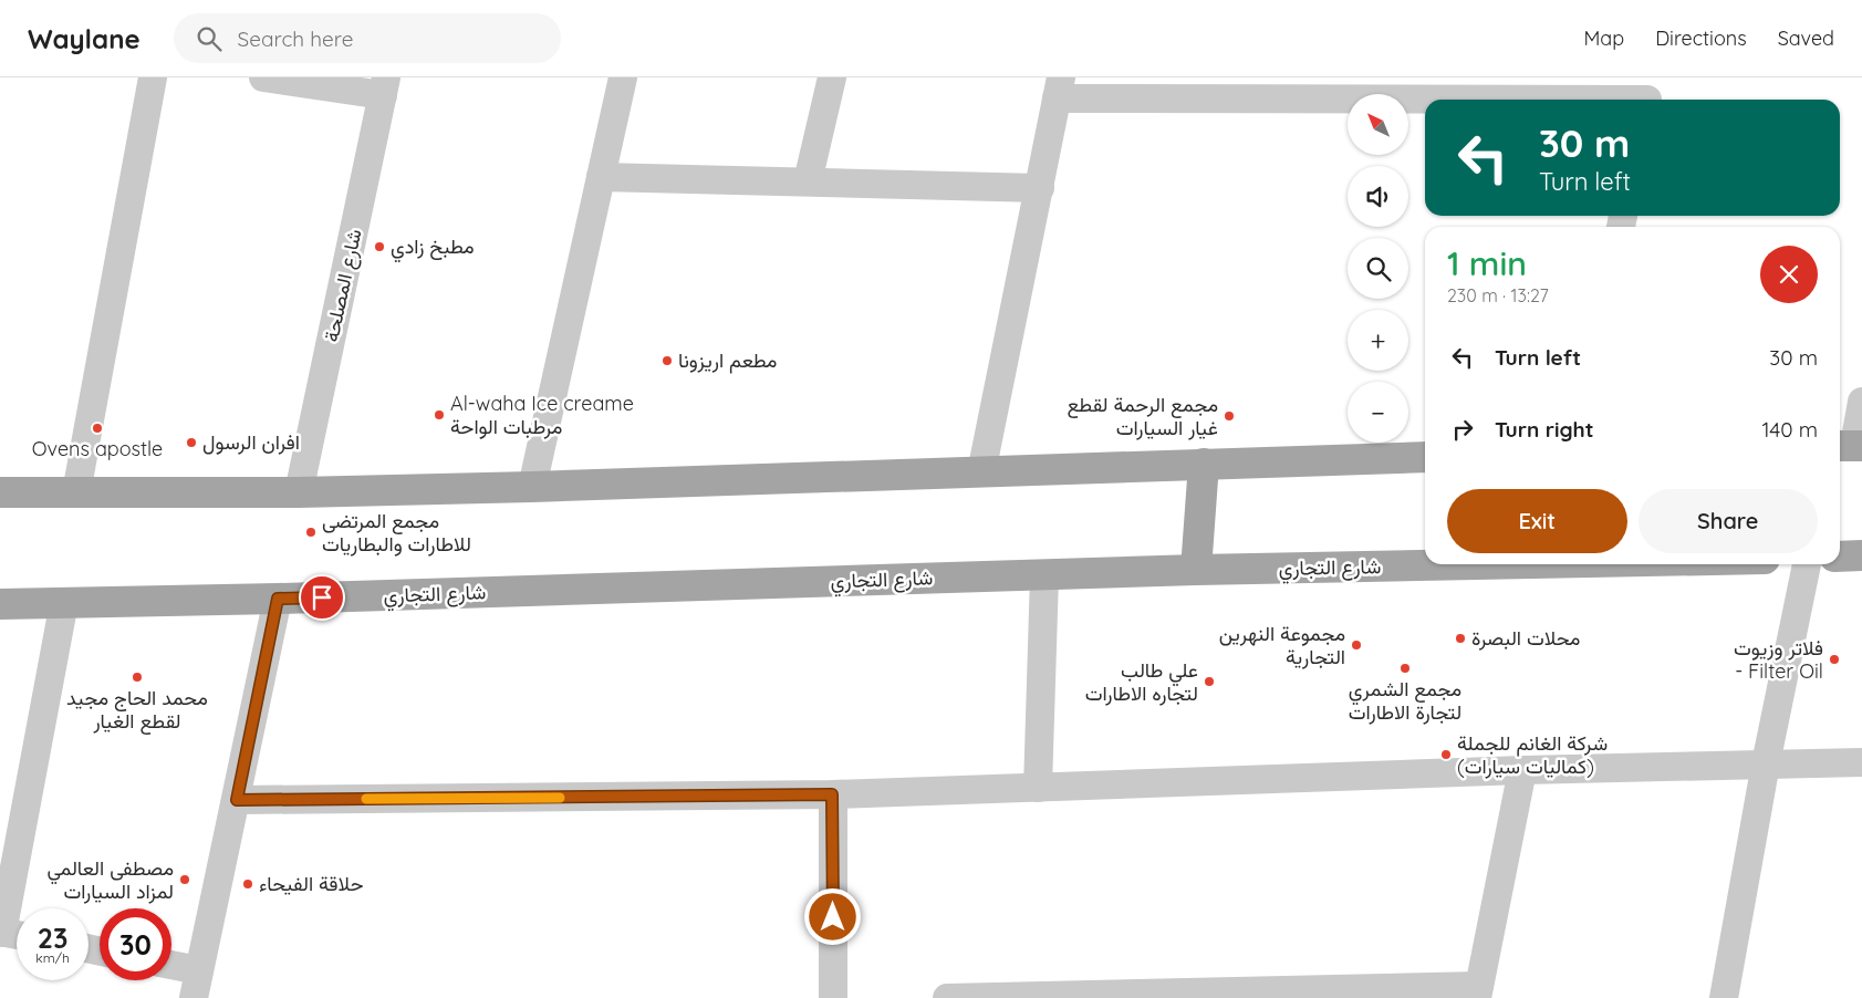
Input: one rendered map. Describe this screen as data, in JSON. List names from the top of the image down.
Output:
{
  "streets": {
    "main road": ["شارع التجاري"],
    "street": ["شارع المصلحة"]
  },
  "places": [
    "مطبخ زادي",
    "مطعم اريزونا",
    "Al-waha Ice creame مرطبات الواحة",
    "مجمع الرحمة لقطع غيار السيارات",
    "Ovens apostle",
    "افران الرسول",
    "مجمع المرتضى للاطارات والبطاريات",
    "محلات البصرة",
    "مجموعة النهرين التجارية",
    "فلاتر وزيوت - Filter Oil",
    "مجمع الشمري لتجارة الاطارات",
    "محمد الحاج مجيد لقطع الغيار",
    "علي طالب لتجاره الاطارات",
    "شركة الغانم للجملة (كماليات سيارات)",
    "مصطفى العالمي لمزاد السيارات",
    "حلاقة الفيحاء"
  ],
  "north": "top left",
  "page": {
    "header": "Waylane",
    "search": "Search here",
    "nav": ["Map", "Directions", "Saved"],
    "map_buttons": ["+", "−"],
    "turn": ["30 m", "Turn left"],
    "heading": ["1 min", "230 m · 13:27"],
    "list": [
      {
        "name": "Turn left",
        "value": "30 m"
      },
      {
        "name": "Turn right",
        "value": "140 m"
      }
    ],
    "buttons": ["Exit", "Share"],
    "speed": "23 km/h",
    "limit": "30"
  }
}
